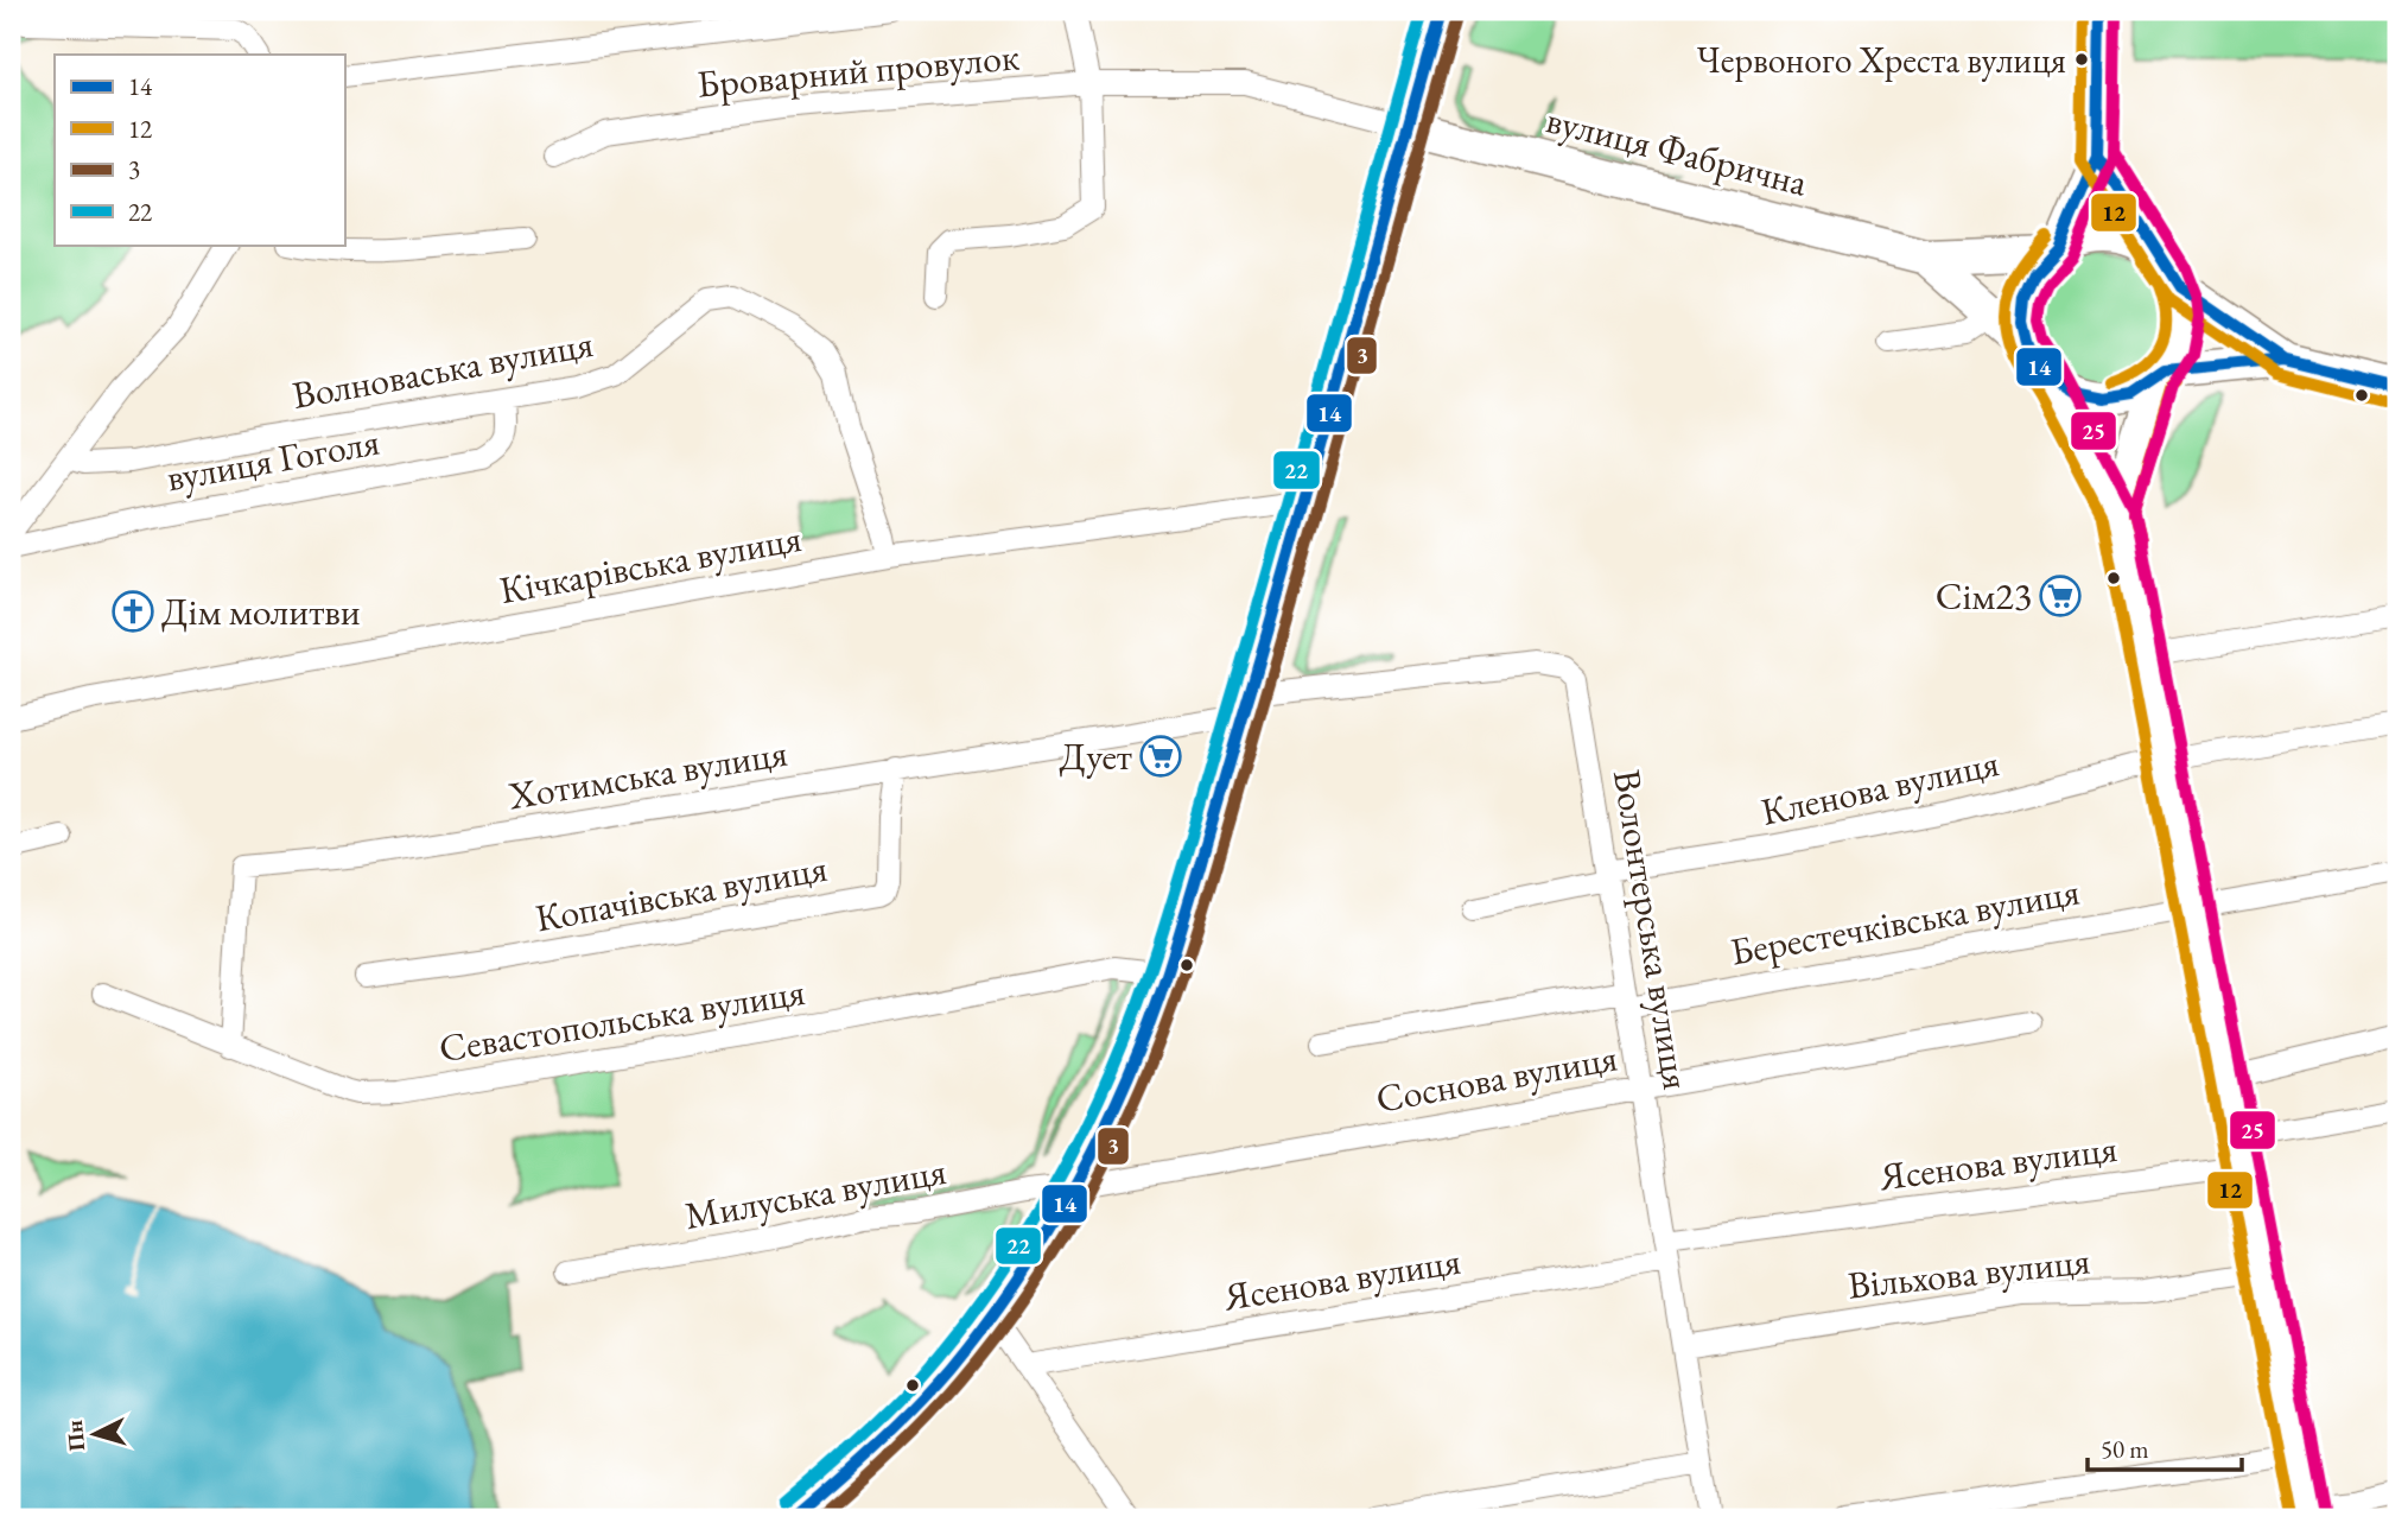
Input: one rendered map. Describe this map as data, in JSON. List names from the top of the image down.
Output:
{
  "streets": {
    "main road": ["вулиця Фабрична"],
    "street": [
      "Броварний провулок",
      "Волноваська вулиця",
      "вулиця Гоголя",
      "Кічкарівська вулиця",
      "Хотимська вулиця",
      "Кленова вулиця",
      "Копачівська вулиця",
      "Берестечківська вулиця",
      "Волонтерська вулиця",
      "Севастопольська вулиця",
      "Соснова вулиця",
      "Ясенова вулиця",
      "Милуська вулиця",
      "Вільхова вулиця"
    ]
  },
  "crossings": [
    ["Броварний провулок", "вулиця Фабрична"],
    ["Волноваська вулиця", "вулиця Гоголя"],
    ["Волноваська вулиця", "Кічкарівська вулиця"],
    ["Хотимська вулиця", "Копачівська вулиця"],
    ["Хотимська вулиця", "Волонтерська вулиця"],
    ["Хотимська вулиця", "Севастопольська вулиця"],
    ["Кленова вулиця", "Волонтерська вулиця"],
    ["Берестечківська вулиця", "Волонтерська вулиця"],
    ["Волонтерська вулиця", "Соснова вулиця"],
    ["Волонтерська вулиця", "Ясенова вулиця"],
    ["Волонтерська вулиця", "Вільхова вулиця"],
    ["Соснова вулиця", "Милуська вулиця"]
  ],
  "places": {
    "other": ["Червоного Хреста вулиця"],
    "supermarket": ["Сім23", "Дует"],
    "church": ["Дім молитви"]
  },
  "lines": [
    "transit line 14",
    "transit line 12",
    "transit line 22",
    "transit line 25",
    "transit line 3"
  ],
  "legend": [
    "14",
    "12",
    "3",
    "22"
  ],
  "scale_bar": "50 m",
  "north": "left"
}
